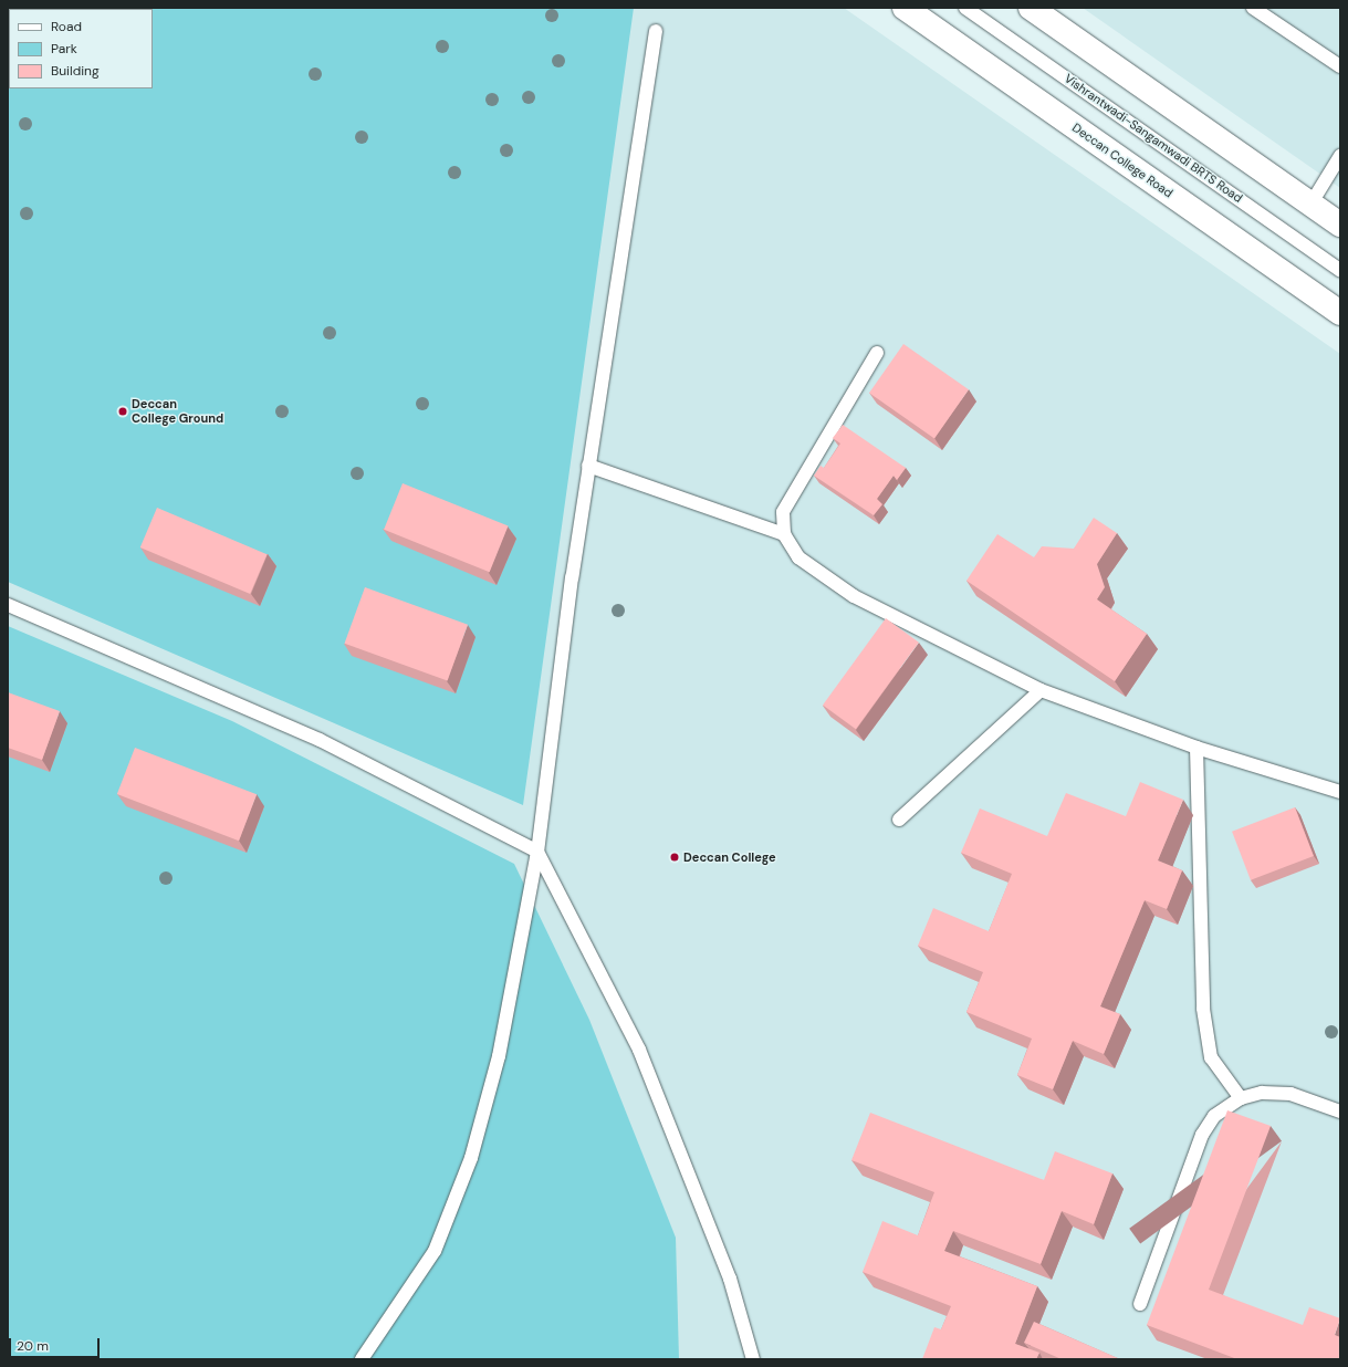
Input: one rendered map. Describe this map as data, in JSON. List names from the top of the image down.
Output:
{
  "streets": {
    "main road": ["Deccan College Road"],
    "lane": ["Vishrantwadi-Sangamwadi BRTS Road"]
  },
  "places": ["Deccan College Ground", "Deccan College"],
  "legend": ["Road", "Park", "Building"],
  "scale_bar": "20 m"
}
